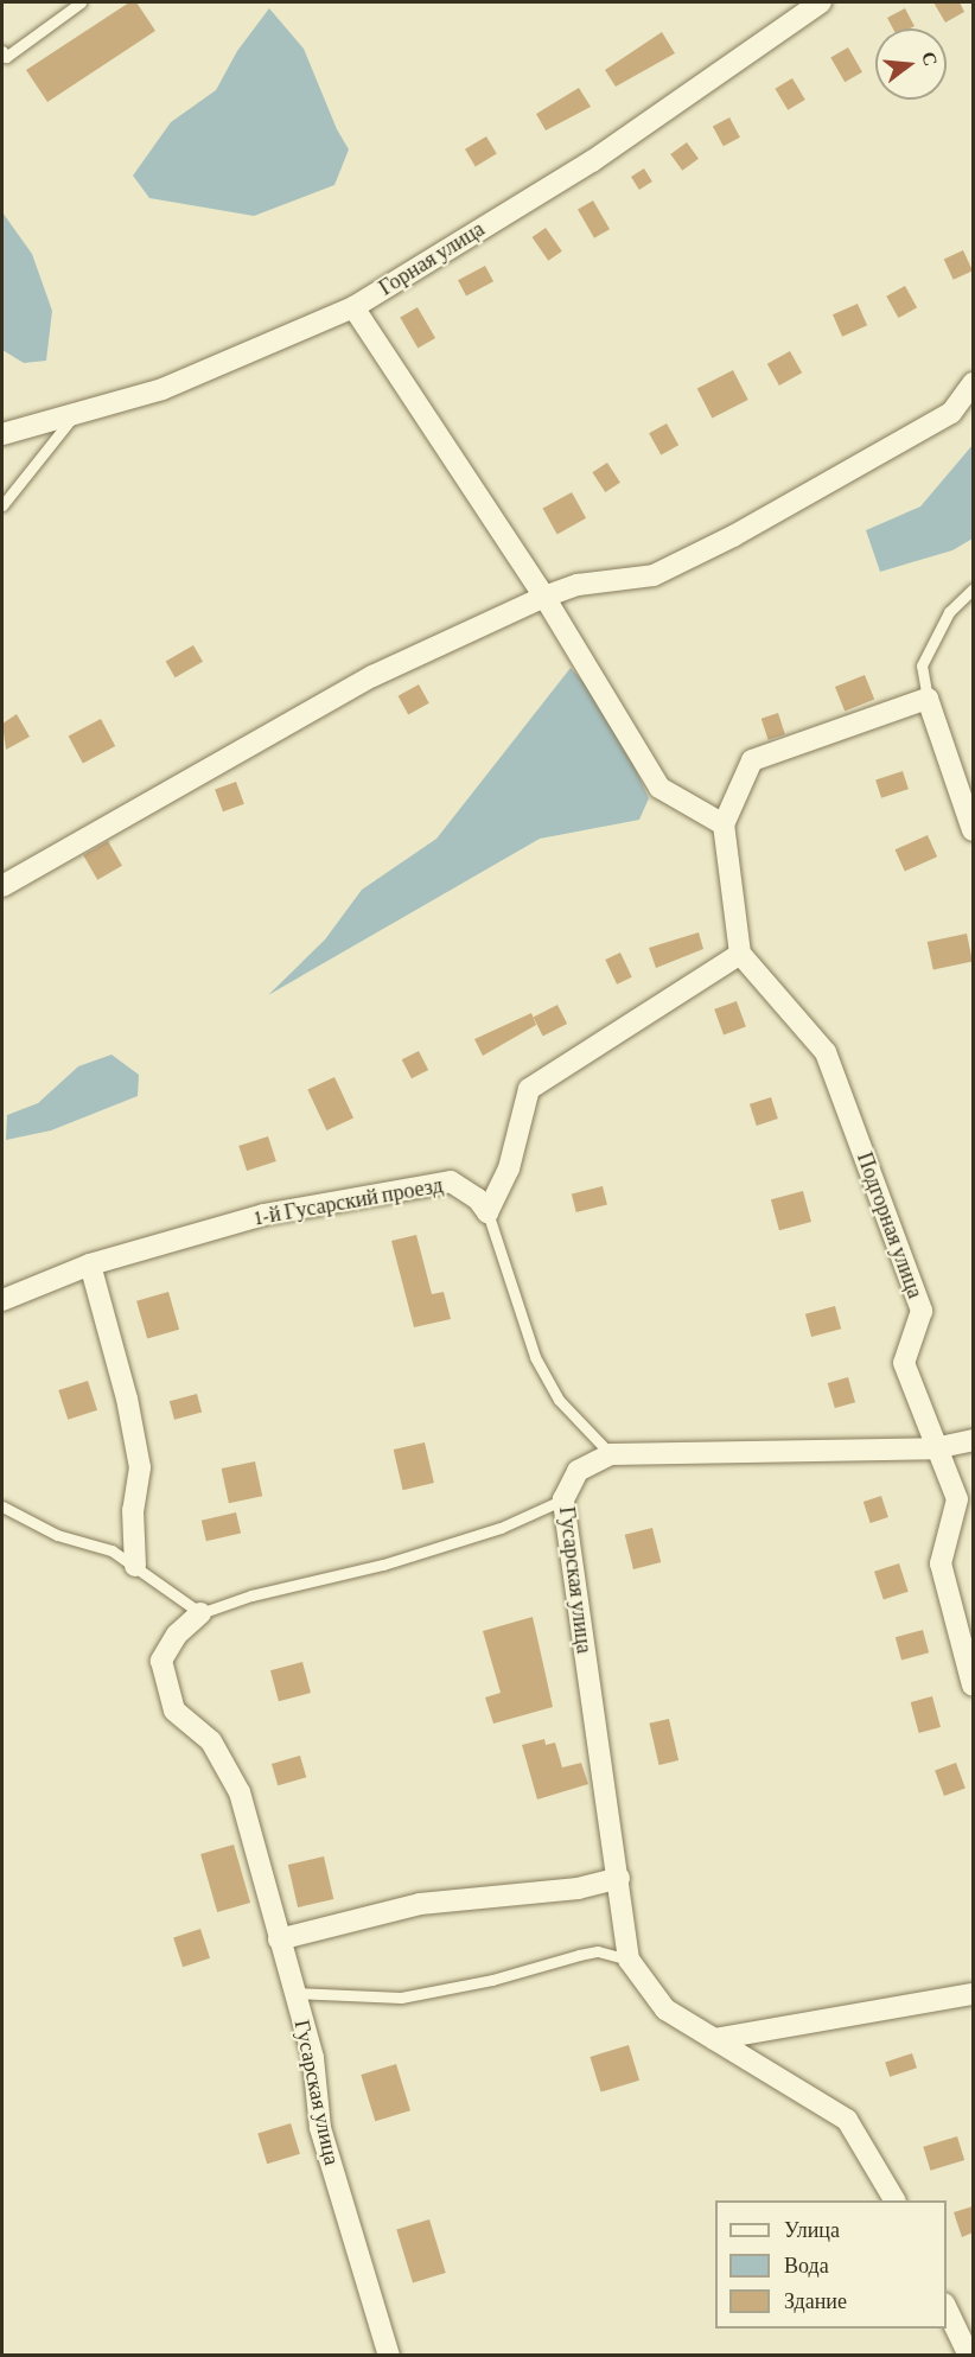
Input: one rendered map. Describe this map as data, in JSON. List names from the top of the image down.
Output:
{
  "streets": {
    "street": [
      "Горная улица",
      "1-й Гусарский проезд",
      "Подгорная улица",
      "Гусарская улица"
    ]
  },
  "legend": ["Улица", "Вода", "Здание"],
  "north": "right"
}
